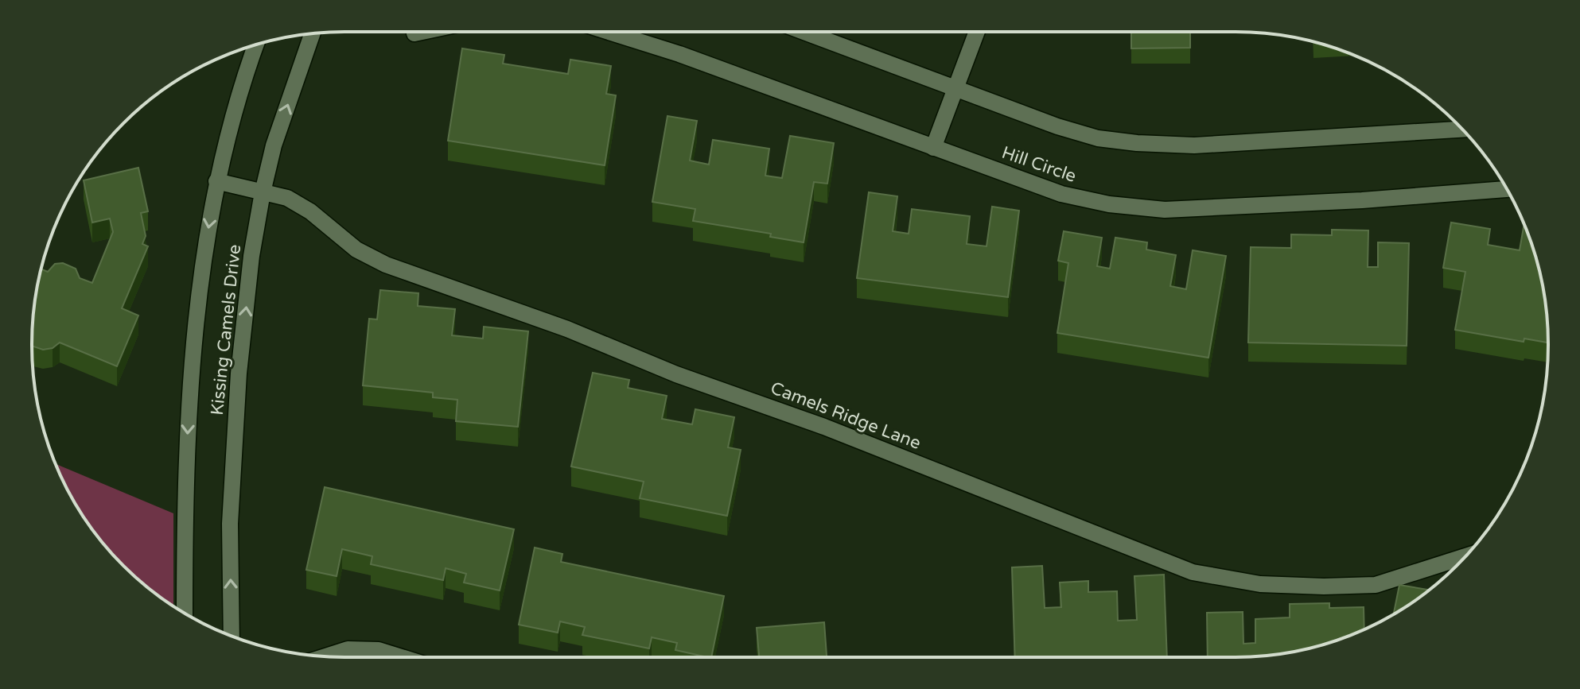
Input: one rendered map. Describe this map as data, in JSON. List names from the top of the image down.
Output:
{
  "streets": {
    "street": ["Hill Circle", "Kissing Camels Drive", "Camels Ridge Lane"]
  },
  "crossings": [
    ["Kissing Camels Drive", "Camels Ridge Lane"]
  ]
}
